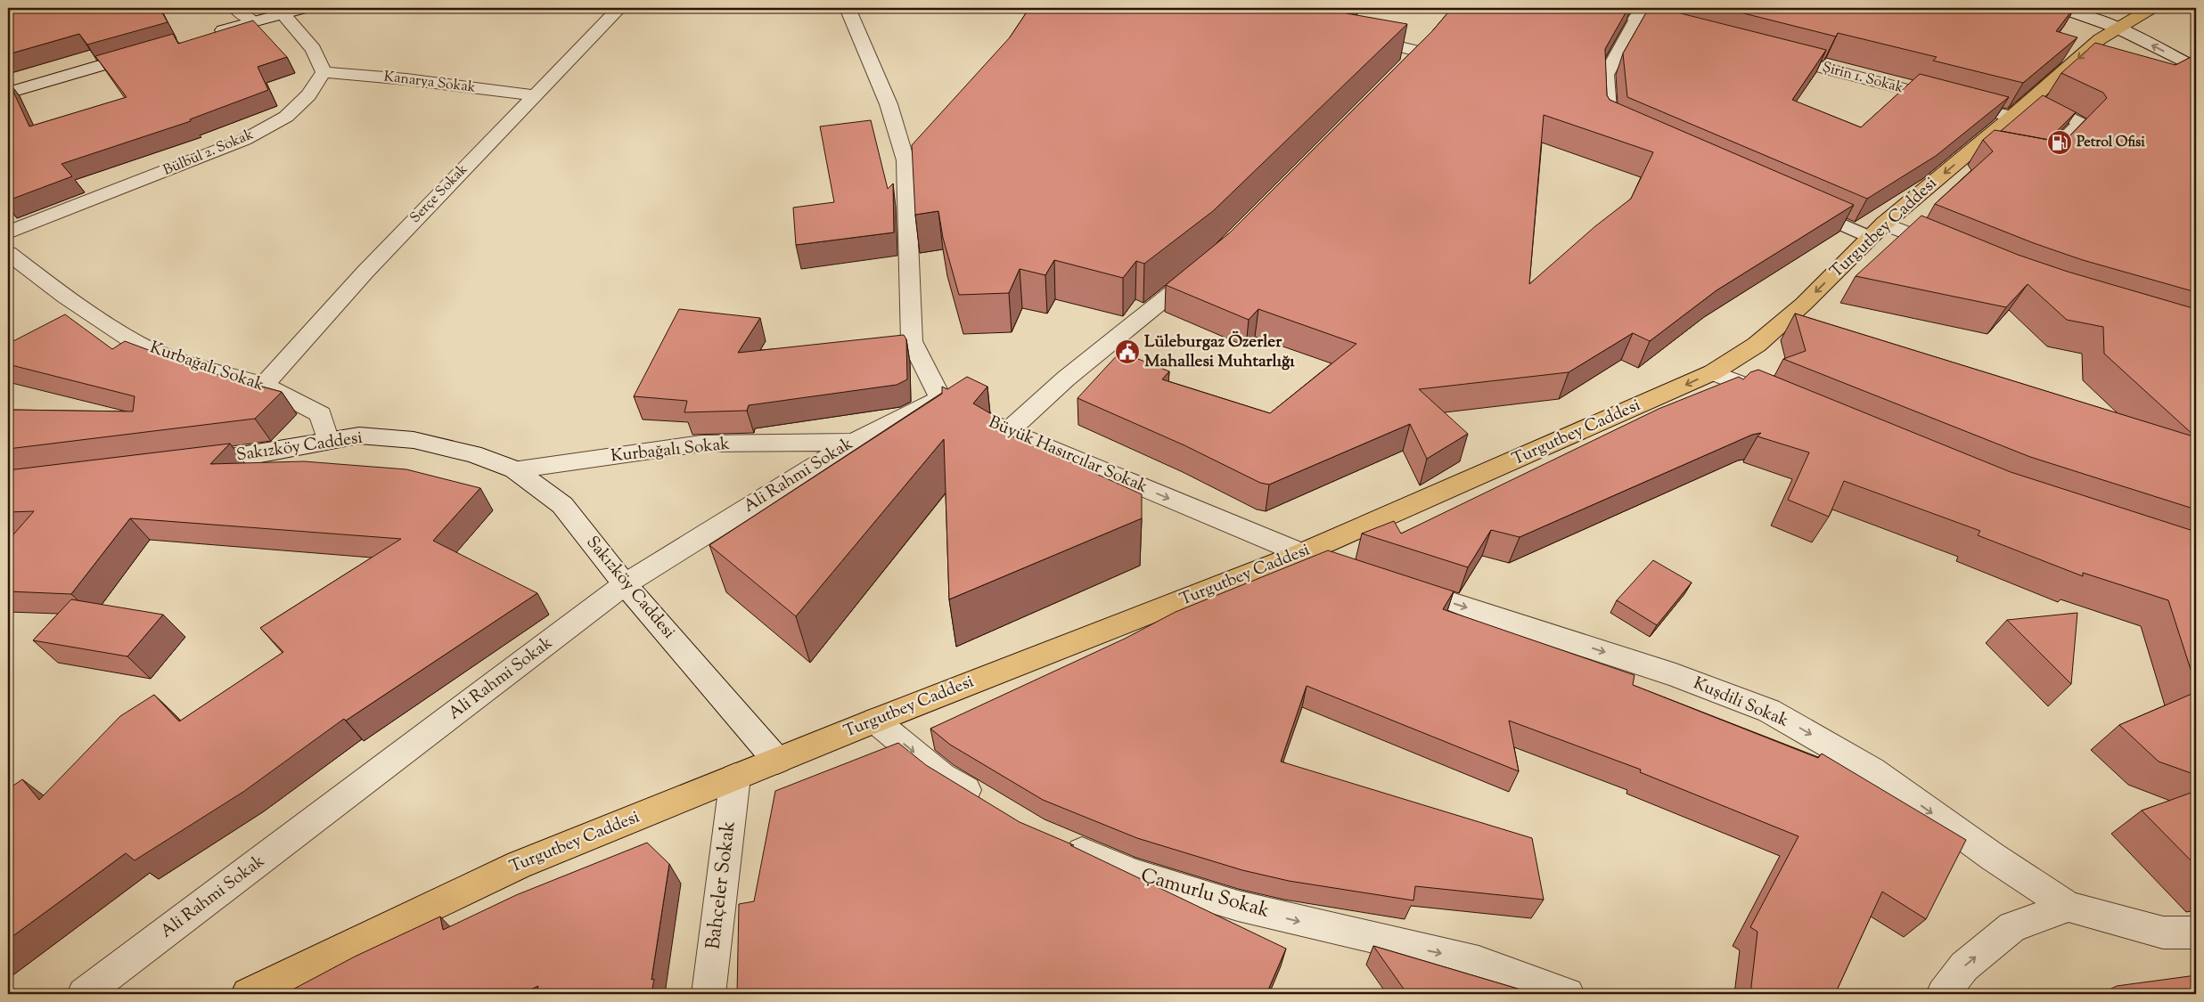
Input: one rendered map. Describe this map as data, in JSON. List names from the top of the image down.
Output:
{
  "streets": {
    "main road": ["Turgutbey Caddesi"],
    "street": [
      "Şirin 1. Sokak",
      "Kanarya Sokak",
      "Bülbül 2. Sokak",
      "Serçe Sokak",
      "Kurbağalı Sokak",
      "Sakızköy Caddesi",
      "Büyük Hasırcılar Sokak",
      "Ali Rahmi Sokak",
      "Kuşdili Sokak",
      "Bahçeler Sokak",
      "Çamurlu Sokak"
    ]
  },
  "crossings": [
    ["Şirin 1. Sokak", "Turgutbey Caddesi"],
    ["Kanarya Sokak", "Bülbül 2. Sokak"],
    ["Kanarya Sokak", "Serçe Sokak"],
    ["Serçe Sokak", "Kurbağalı Sokak"],
    ["Turgutbey Caddesi", "Sakızköy Caddesi"],
    ["Turgutbey Caddesi", "Büyük Hasırcılar Sokak"],
    ["Turgutbey Caddesi", "Bahçeler Sokak"],
    ["Kurbağalı Sokak", "Sakızköy Caddesi"],
    ["Kurbağalı Sokak", "Ali Rahmi Sokak"],
    ["Sakızköy Caddesi", "Ali Rahmi Sokak"],
    ["Büyük Hasırcılar Sokak", "Ali Rahmi Sokak"]
  ],
  "one_way": [
    "Turgutbey Caddesi",
    "Büyük Hasırcılar Sokak",
    "Kuşdili Sokak",
    "Çamurlu Sokak"
  ],
  "places": {
    "fuel station": ["Petrol Ofisi"],
    "public building": ["Lüleburgaz Özerler Mahallesi Muhtarlığı"]
  }
}
